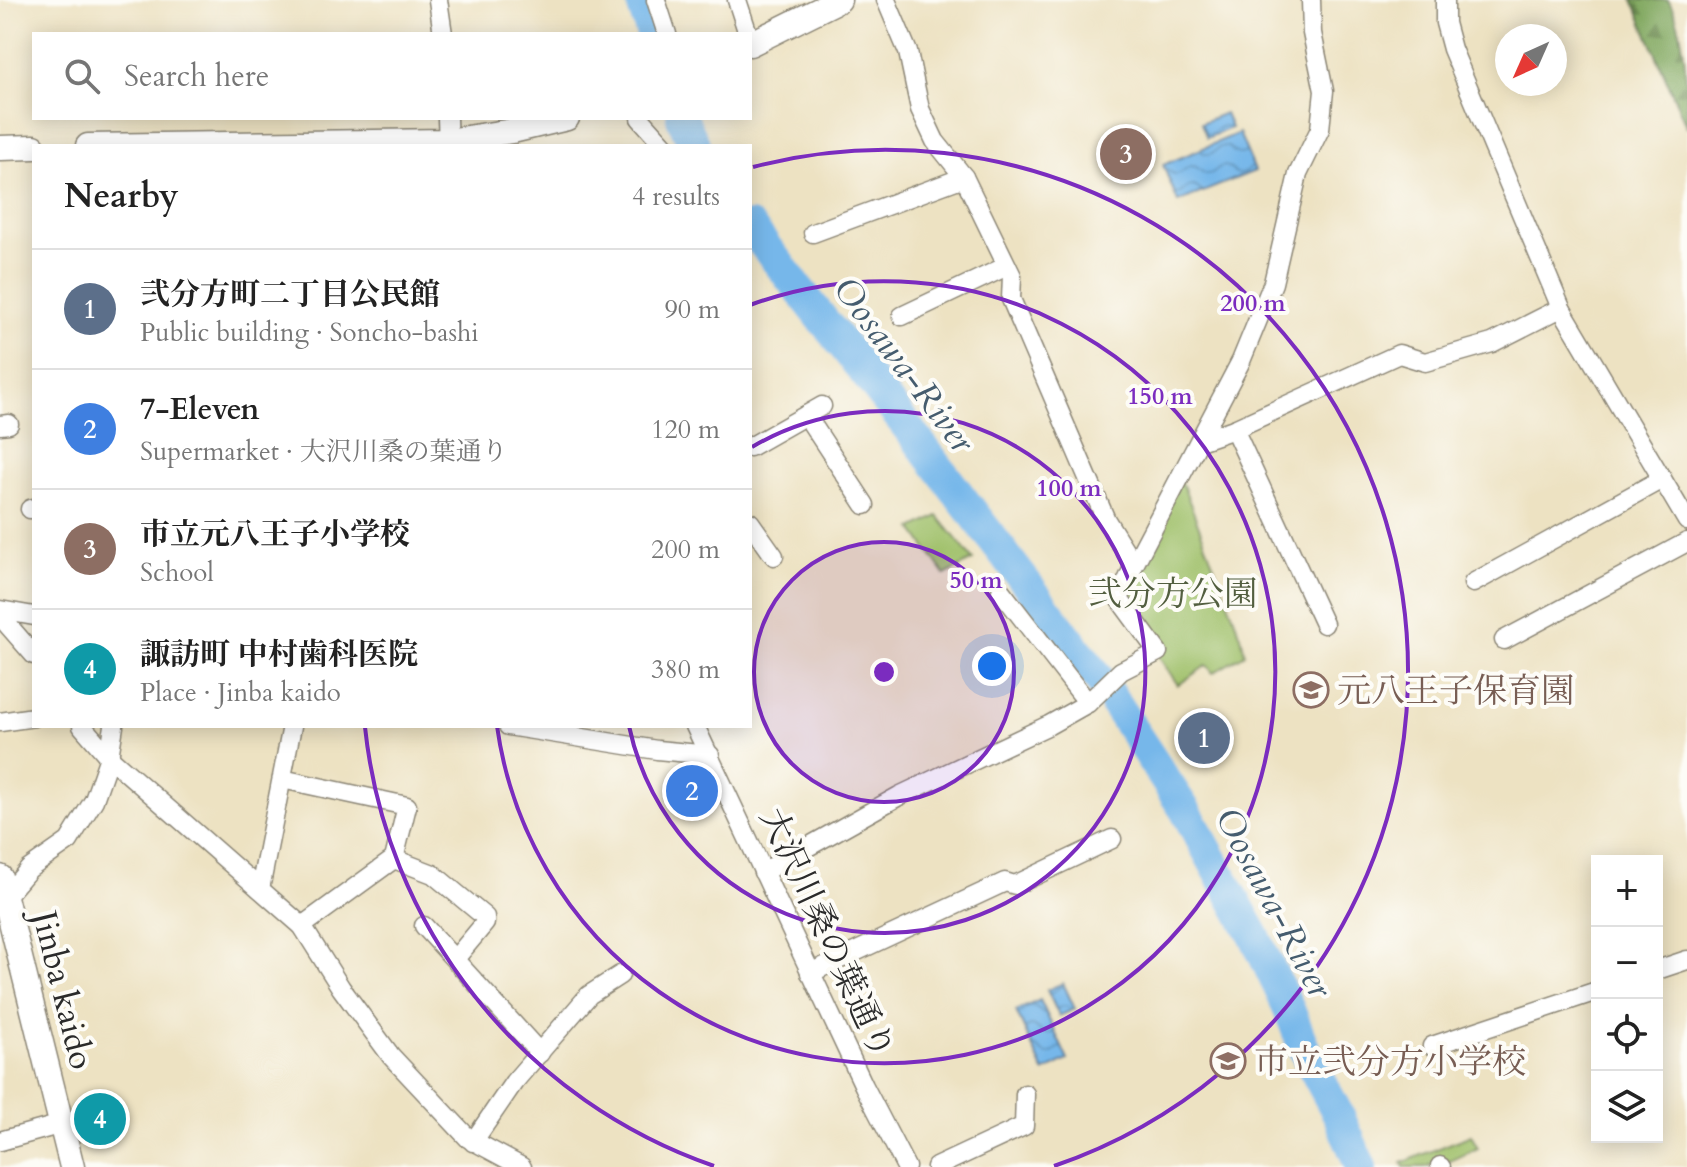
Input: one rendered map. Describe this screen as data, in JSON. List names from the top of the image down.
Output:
{
  "streets": {
    "main road": ["Jinba kaido"],
    "street": ["大沢川桑の葉通り"]
  },
  "water": ["Oosawa-River"],
  "parks": ["弐分方公園"],
  "places": {
    "school or university": ["元八王子保育園", "市立弐分方小学校"]
  },
  "north": "bottom left",
  "page": {
    "search": "Search here",
    "pins": [
      "3",
      "1",
      "2",
      "4"
    ],
    "heading": ["Nearby", "4 results"],
    "list": [
      {
        "mark": "1",
        "name": "弐分方町二丁目公民館",
        "note": "Public building · Soncho-bashi",
        "value": "90 m"
      },
      {
        "mark": "2",
        "name": "7-Eleven",
        "note": "Supermarket · 大沢川桑の葉通り",
        "value": "120 m"
      },
      {
        "mark": "3",
        "name": "市立元八王子小学校",
        "note": "School",
        "value": "200 m"
      },
      {
        "mark": "4",
        "name": "諏訪町 中村歯科医院",
        "note": "Place · Jinba kaido",
        "value": "380 m"
      }
    ],
    "map_buttons": ["+", "−"]
  },
  "rings": [
    "200 m",
    "150 m",
    "100 m",
    "50 m"
  ]
}
